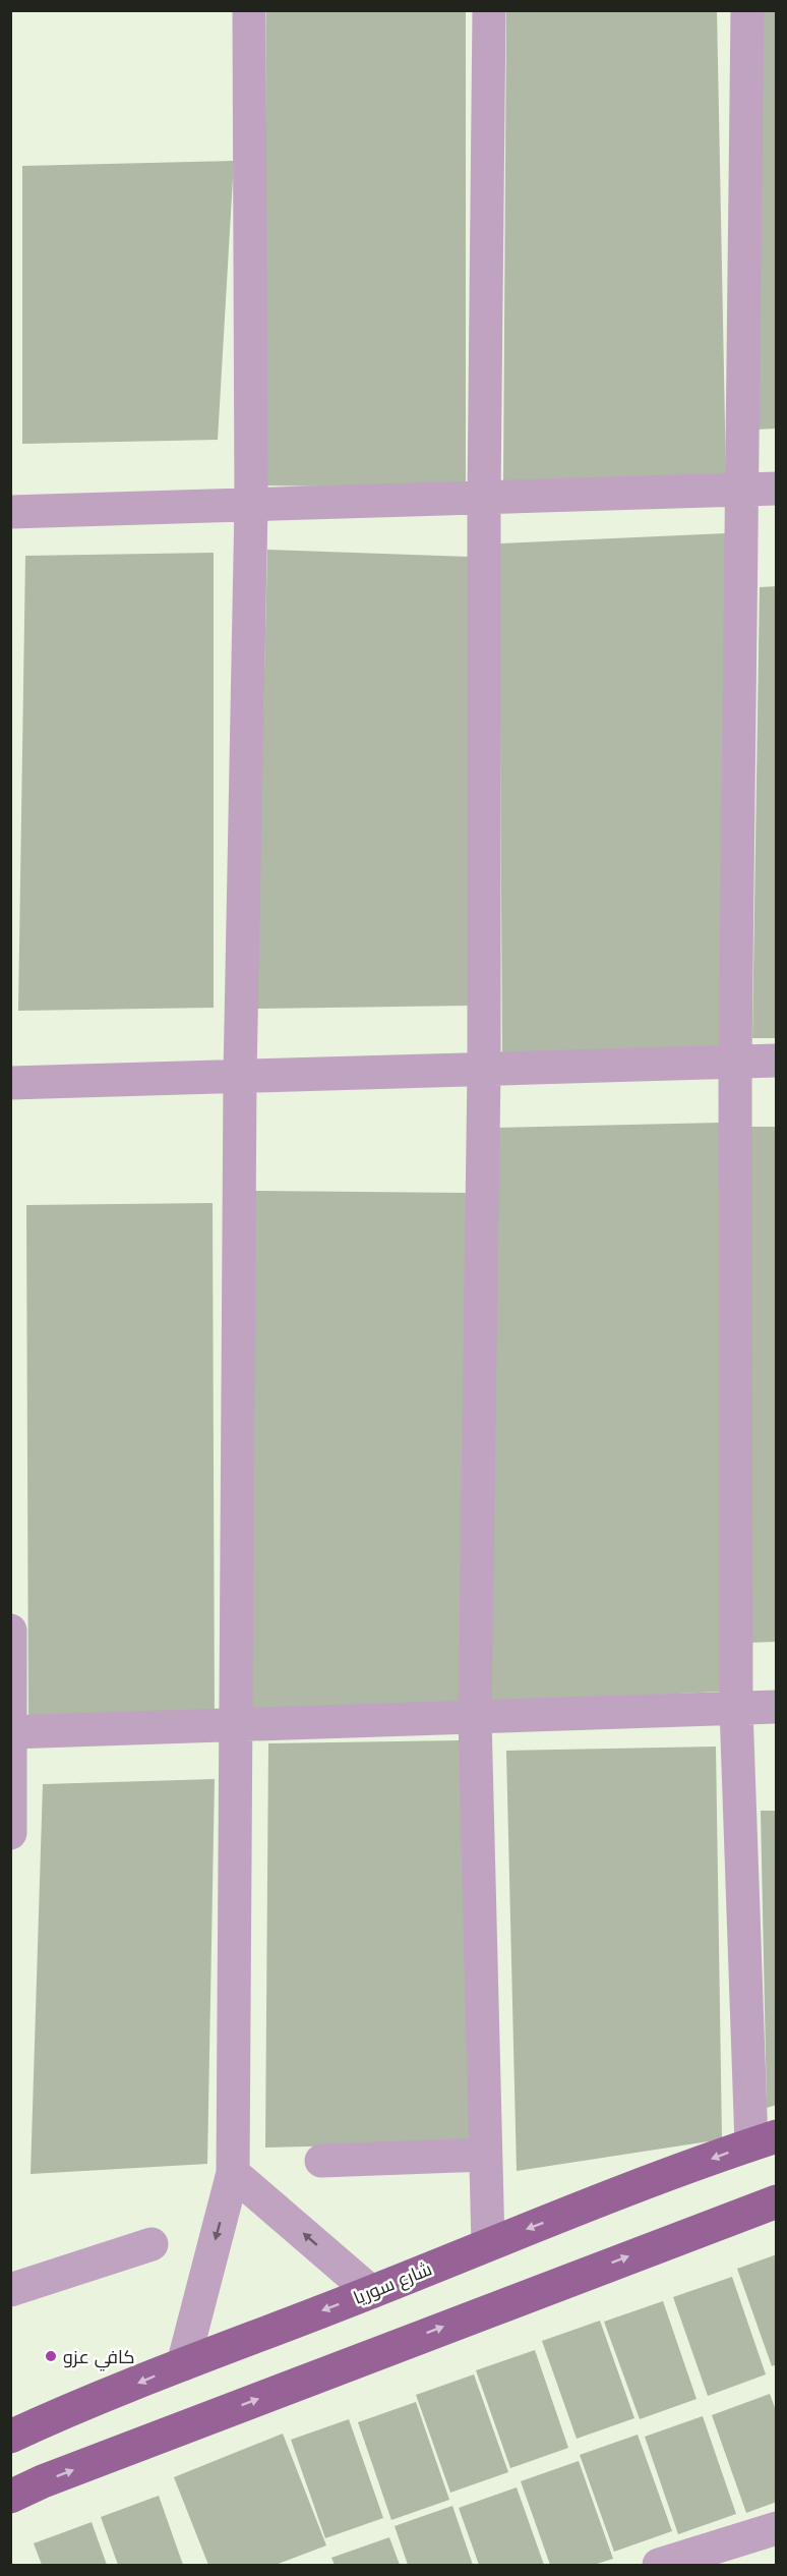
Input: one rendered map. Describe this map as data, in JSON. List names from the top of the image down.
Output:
{
  "streets": {
    "main road": ["شارع سوريا"]
  },
  "places": ["كافي عزو"]
}
